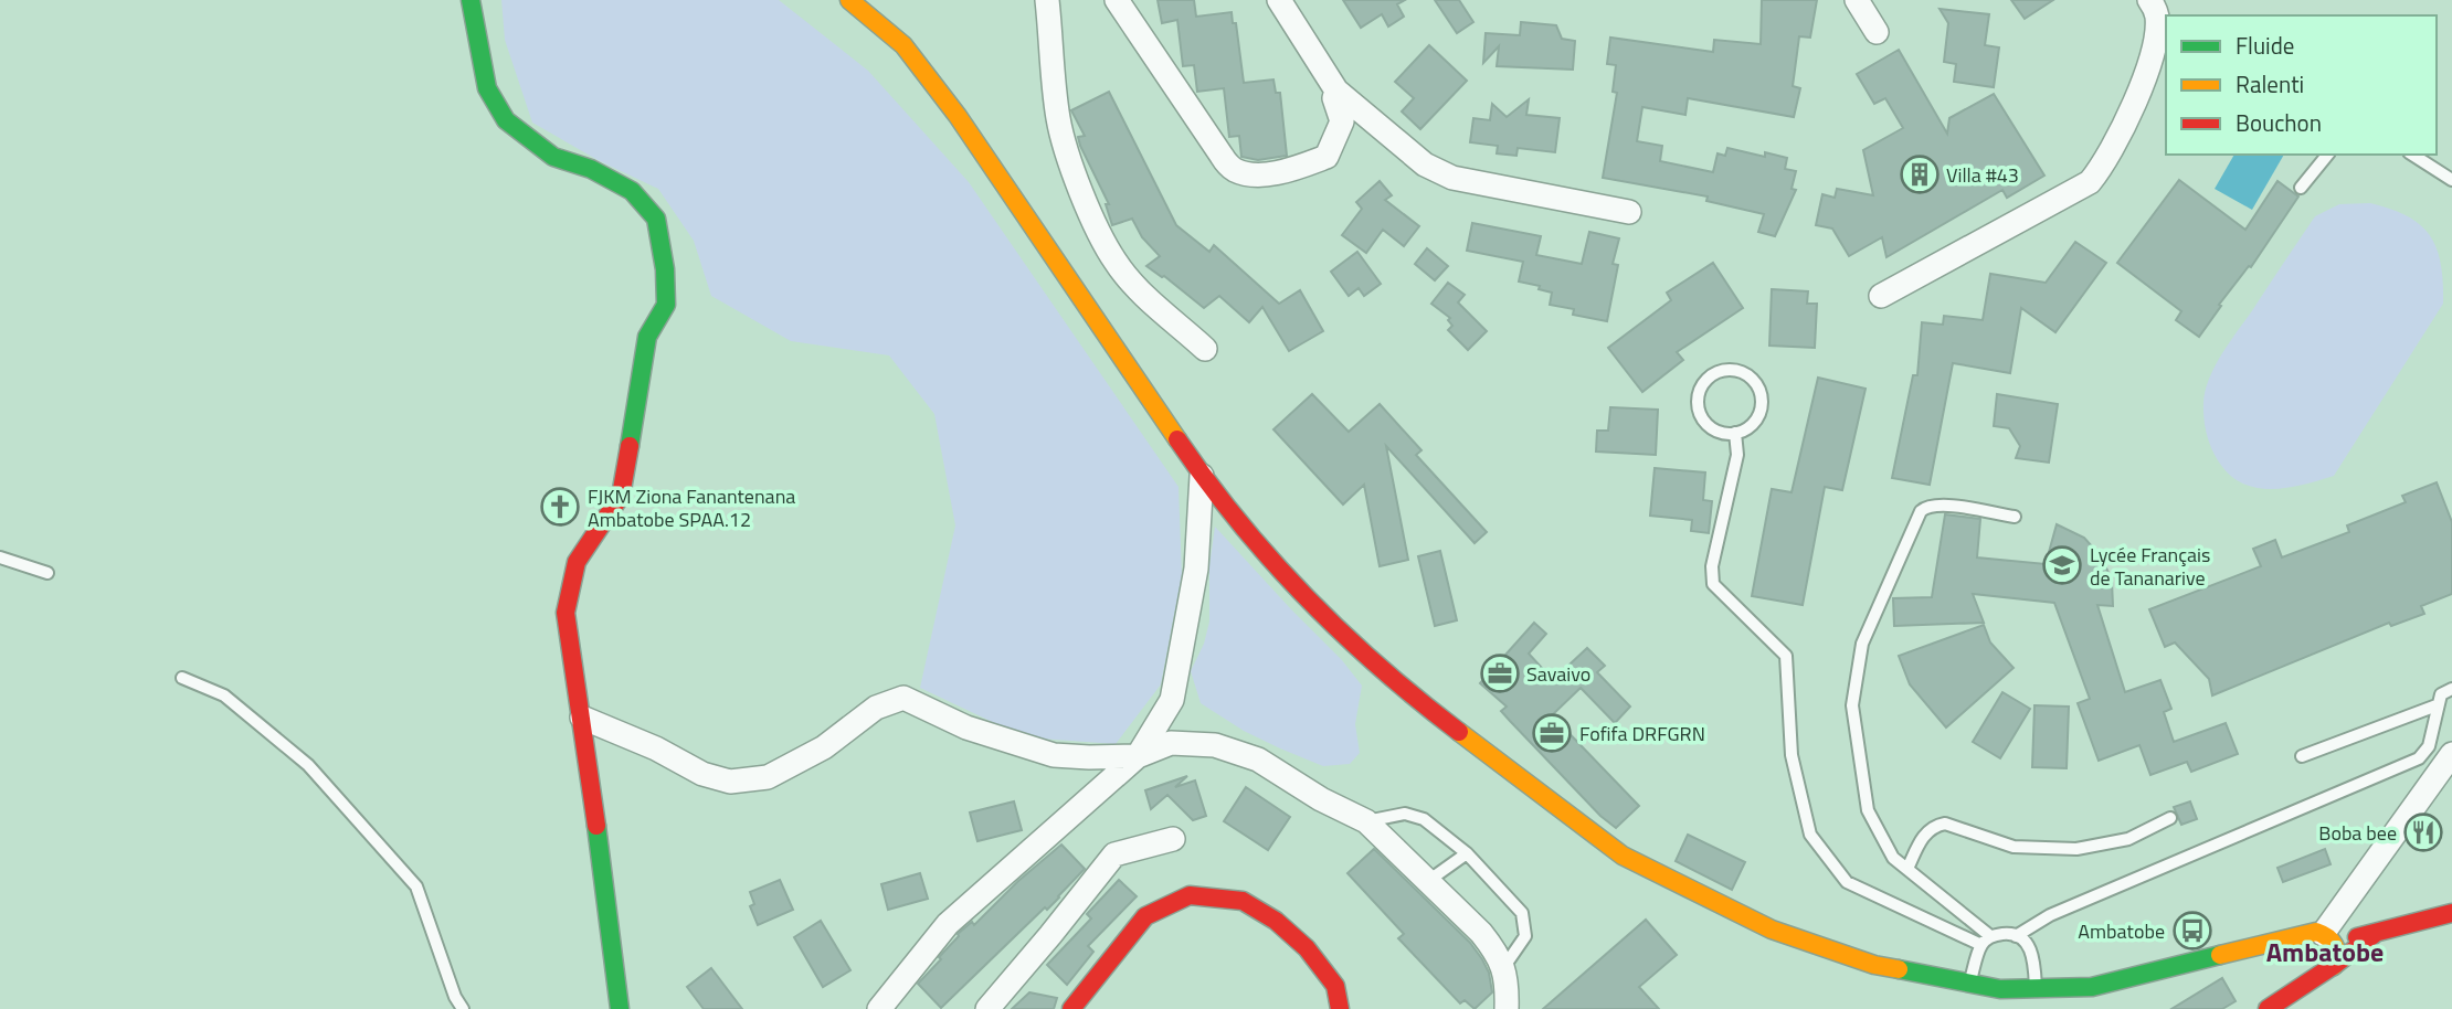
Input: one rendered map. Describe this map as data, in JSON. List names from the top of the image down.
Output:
{
  "districts": ["Ambatobe"],
  "places": {
    "building": ["Villa #43"],
    "church": ["FJKM Ziona Fanantenana Ambatobe SPAA.12"],
    "school or university": ["Lycée Français de Tananarive"],
    "office": ["Savaivo", "Fofifa DRFGRN"],
    "restaurant": ["Boba bee"],
    "bus stop": ["Ambatobe"]
  },
  "legend": ["Fluide", "Ralenti", "Bouchon"]
}
